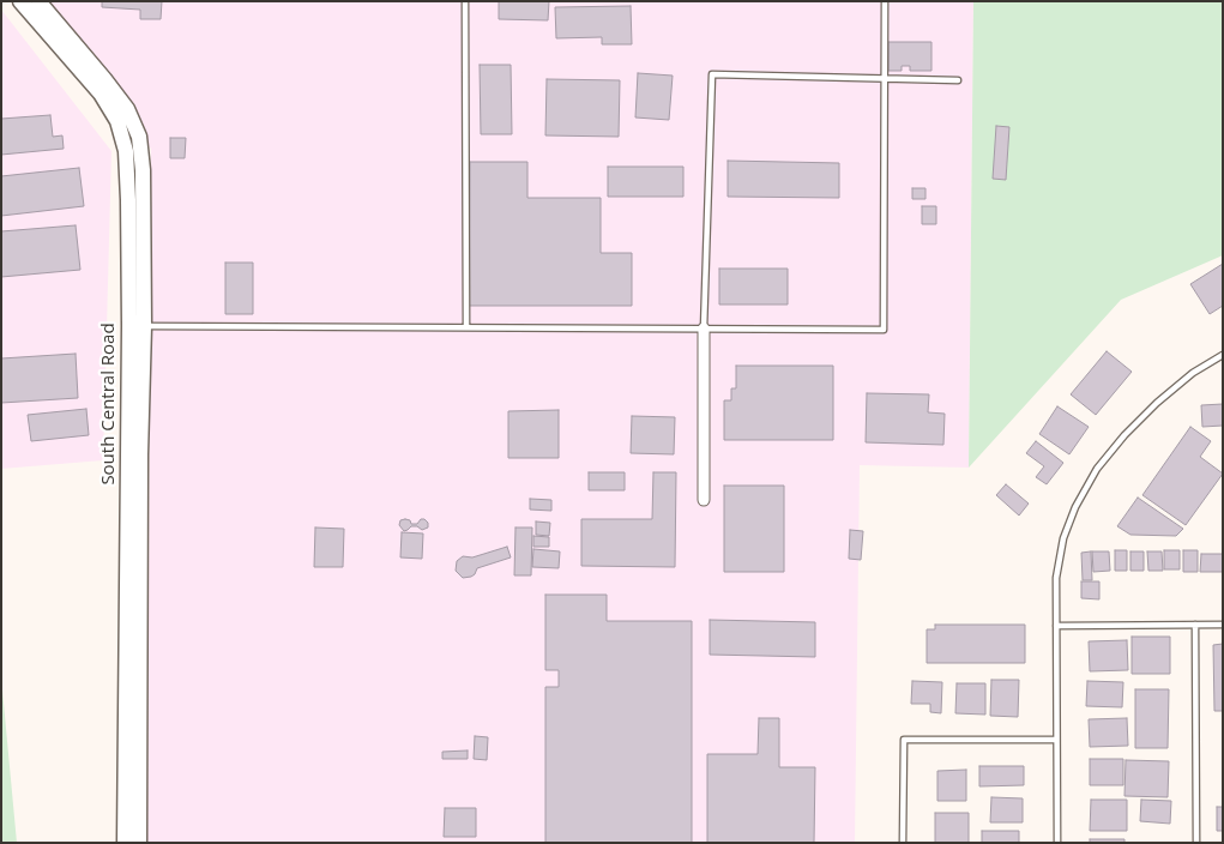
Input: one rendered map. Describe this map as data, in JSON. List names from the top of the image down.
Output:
{
  "streets": {
    "street": ["South Central Road"]
  }
}
